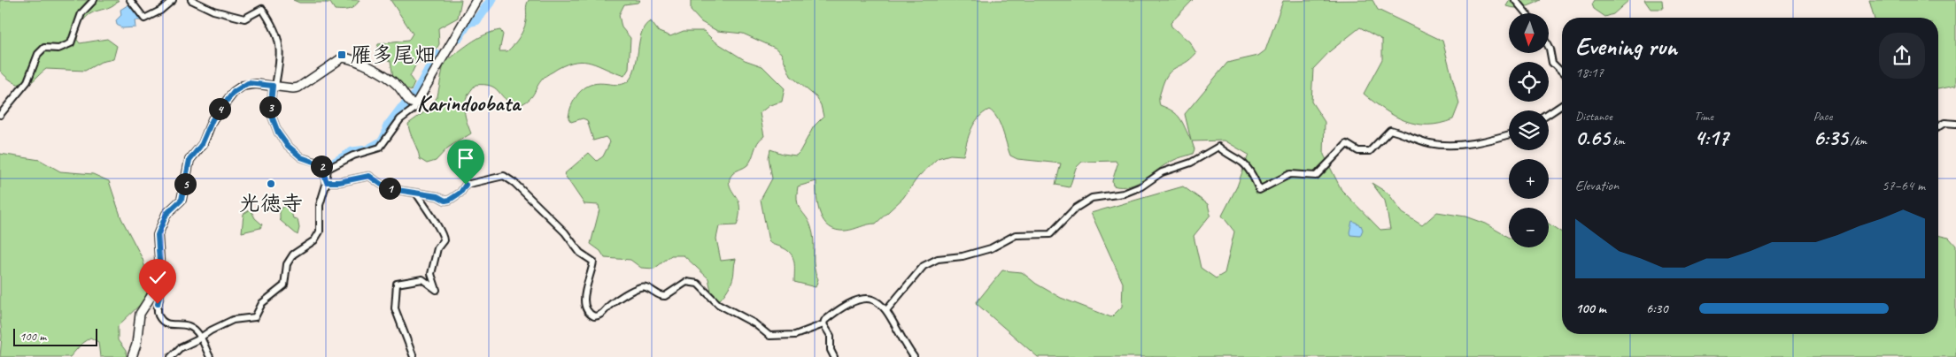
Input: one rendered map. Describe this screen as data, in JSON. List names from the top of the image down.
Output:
{
  "districts": ["Karindoobata"],
  "places": {
    "transit": ["雁多尾畑"],
    "other": ["光徳寺"]
  },
  "scale_bar": "100 m",
  "north": "bottom",
  "page": {
    "map_buttons": ["+", "−"],
    "heading": ["Evening run", "18:17"],
    "stats": [
      ["Distance", "0.65 km"],
      ["Time", "4:17"],
      ["Pace", "6:35 /km"]
    ],
    "pins": [
      "3",
      "4",
      "2",
      "5",
      "1"
    ],
    "chart": ["Elevation", "57–64 m"],
    "list": [
      {
        "name": "100 m",
        "note": "6:30"
      }
    ],
    "scale": "100 m"
  }
}
